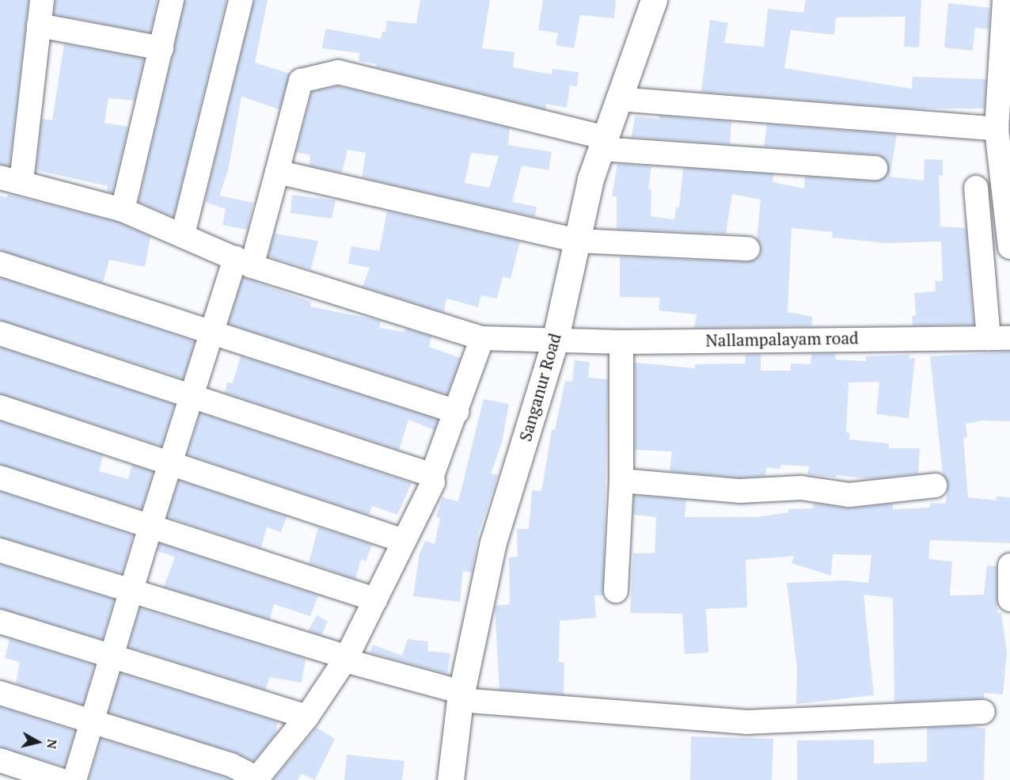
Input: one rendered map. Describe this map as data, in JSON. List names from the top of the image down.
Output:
{
  "streets": {
    "main road": ["Sanganur Road"],
    "street": ["Nallampalayam road"]
  },
  "crossings": [
    ["Nallampalayam road", "Sanganur Road"]
  ],
  "north": "right"
}
